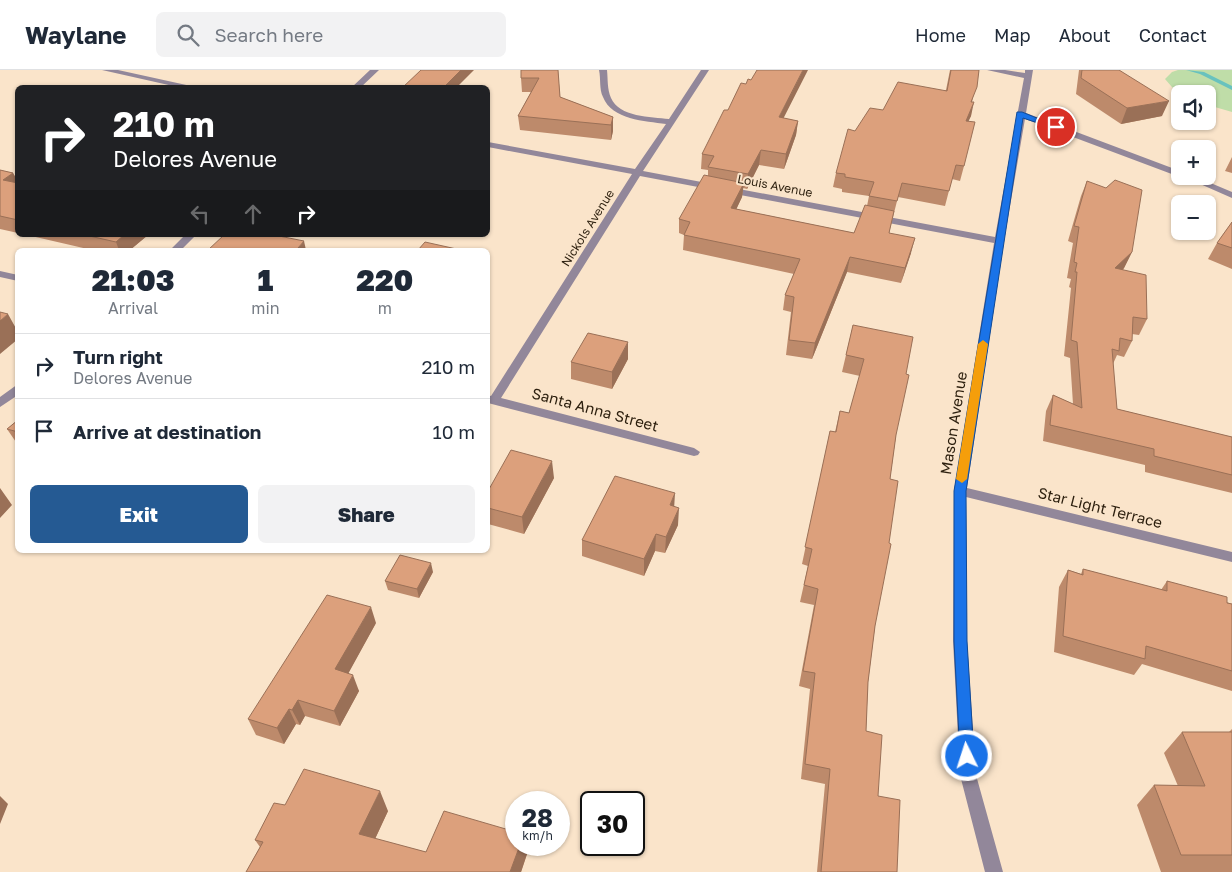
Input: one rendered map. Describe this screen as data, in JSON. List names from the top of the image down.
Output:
{
  "streets": {
    "street": [
      "Louis Avenue",
      "Nickols Avenue",
      "Santa Anna Street",
      "Mason Avenue",
      "Star Light Terrace"
    ]
  },
  "crossings": [
    ["Louis Avenue", "Nickols Avenue"],
    ["Louis Avenue", "Mason Avenue"],
    ["Nickols Avenue", "Santa Anna Street"],
    ["Mason Avenue", "Star Light Terrace"]
  ],
  "page": {
    "header": "Waylane",
    "search": "Search here",
    "nav": [
      "Home",
      "Map",
      "About",
      "Contact"
    ],
    "map_buttons": ["+", "−"],
    "turn": ["210 m", "Delores Avenue"],
    "eta": [
      "21:03",
      "Arrival",
      "1",
      "min",
      "220",
      "m"
    ],
    "list": [
      {
        "name": "Turn right",
        "note": "Delores Avenue",
        "value": "210 m"
      },
      {
        "name": "Arrive at destination",
        "value": "10 m"
      }
    ],
    "buttons": ["Exit", "Share"],
    "speed": "28 km/h",
    "limit": "30"
  }
}
